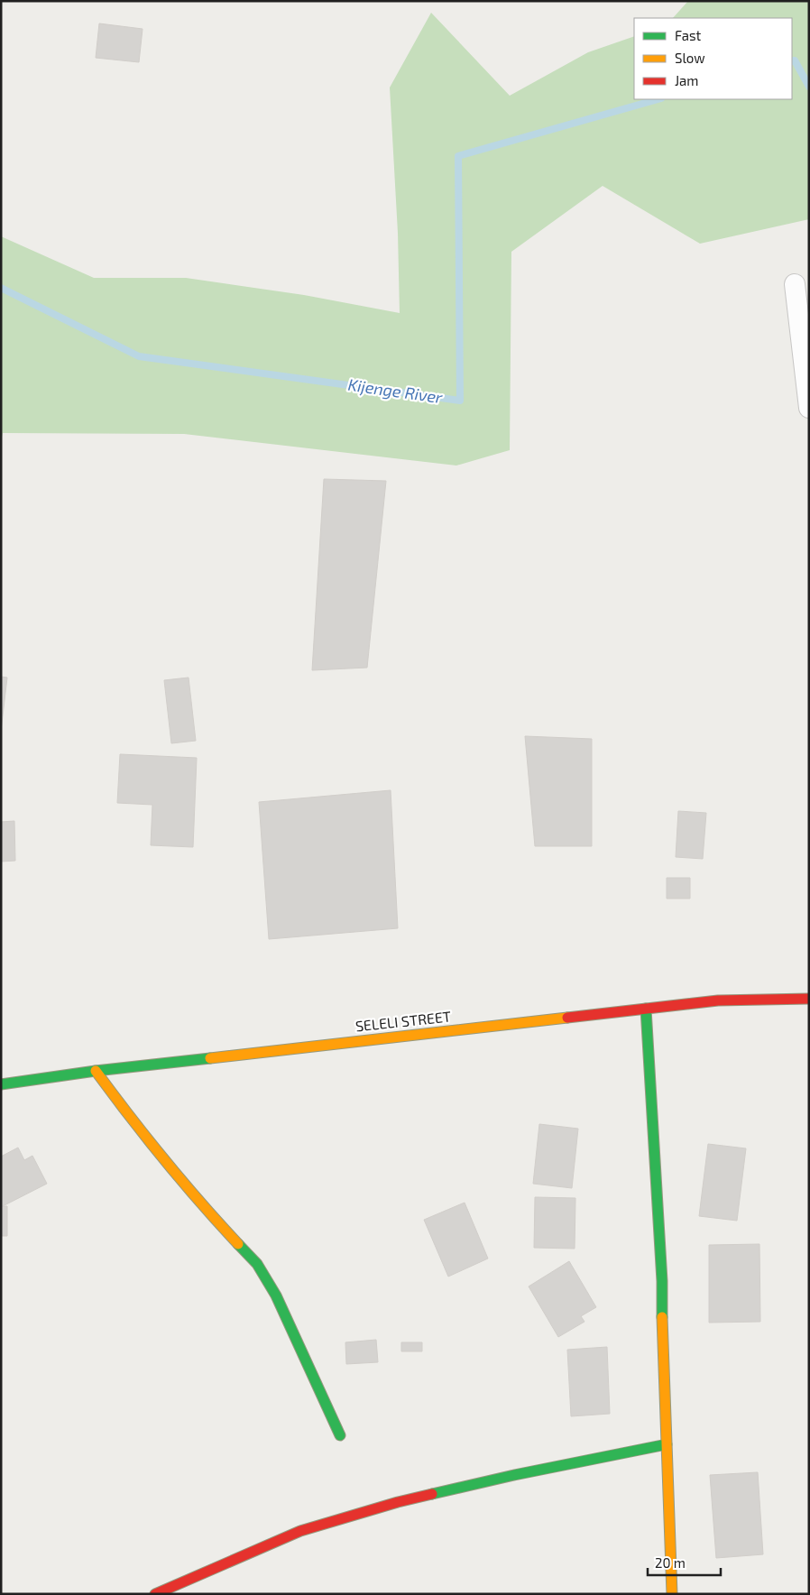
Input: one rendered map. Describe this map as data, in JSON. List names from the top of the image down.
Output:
{
  "streets": {
    "street": ["SELELI STREET"]
  },
  "water": ["Kijenge River"],
  "legend": ["Fast", "Slow", "Jam"],
  "scale_bar": "20 m"
}
